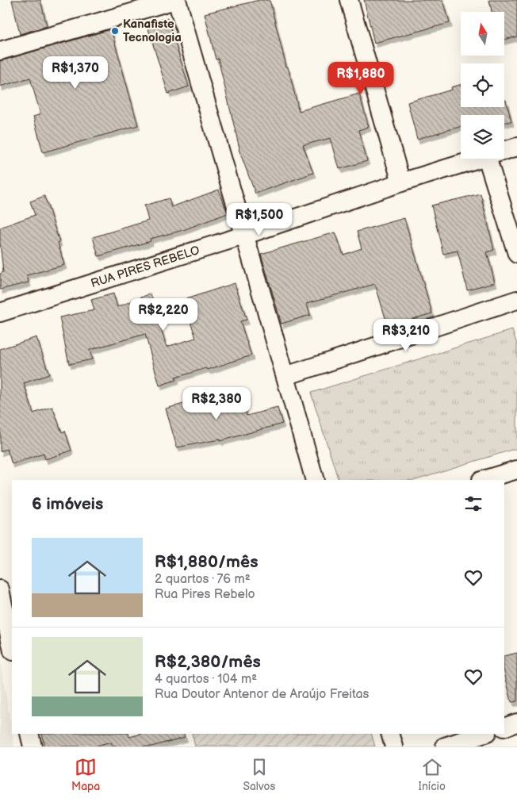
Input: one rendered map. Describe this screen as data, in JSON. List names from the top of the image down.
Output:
{
  "streets": {
    "street": ["RUA PIRES REBELO"]
  },
  "places": ["Kanafiste Tecnologia"],
  "north": "top",
  "page": {
    "price": [
      "R$1,370",
      "R$1,880",
      "R$1,500",
      "R$2,220",
      "R$3,210",
      "R$2,380"
    ],
    "heading": "6 imóveis",
    "list": [
      {
        "name": "R$1,880/mês",
        "note": "2 quartos · 76 m² · Rua Pires Rebelo"
      },
      {
        "name": "R$2,380/mês",
        "note": "4 quartos · 104 m² · Rua Doutor Antenor de Araújo Freitas"
      }
    ],
    "tabs": ["Mapa", "Salvos", "Início"]
  }
}
